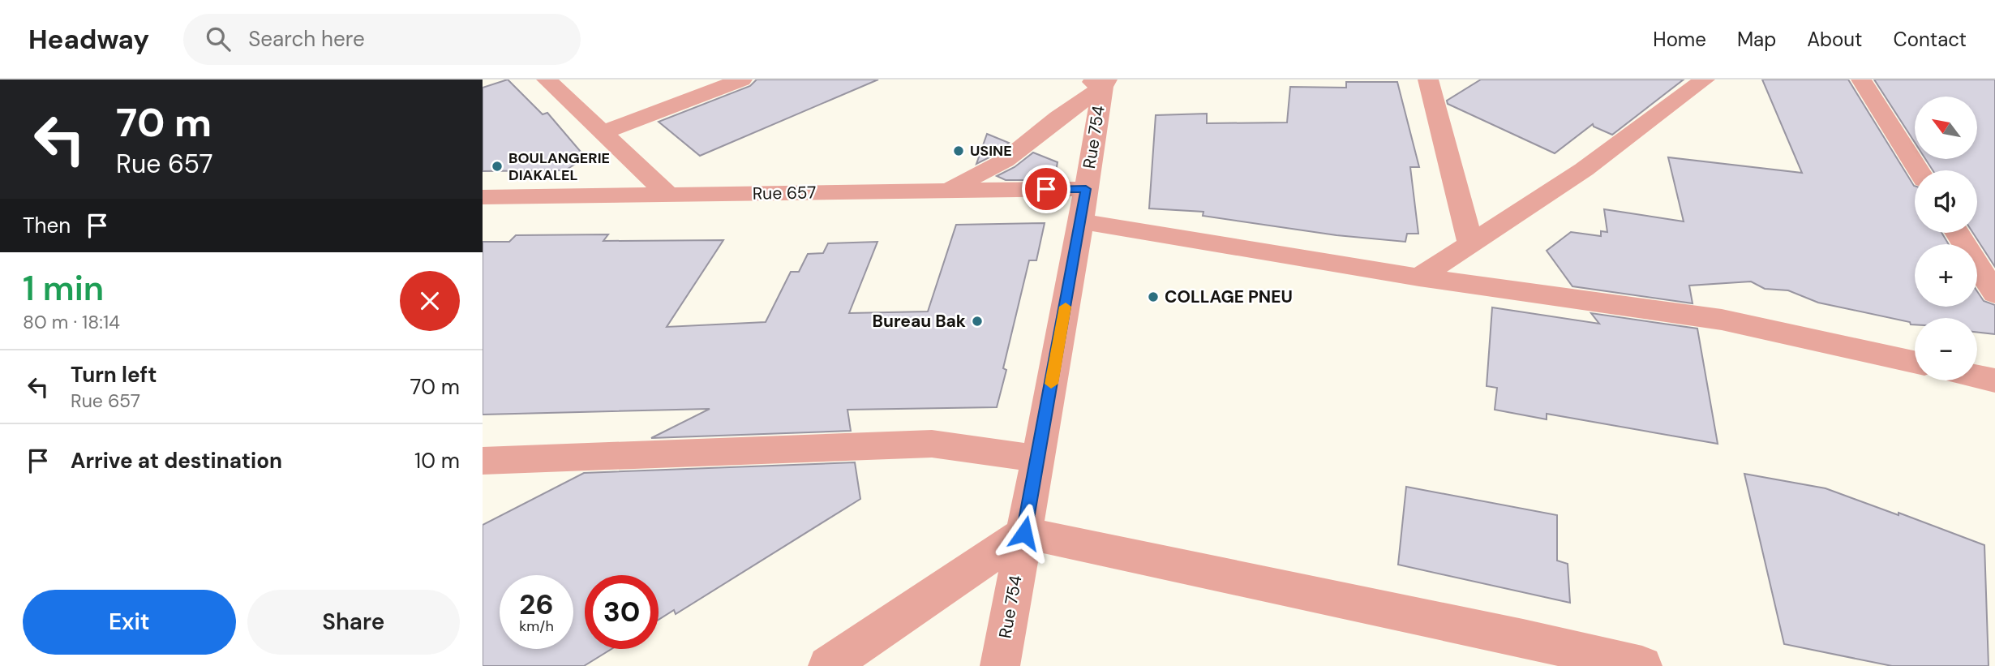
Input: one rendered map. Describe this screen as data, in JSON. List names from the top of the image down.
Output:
{
  "streets": {
    "street": ["Rue 754", "Rue 657"]
  },
  "crossings": [
    ["Rue 754", "Rue 657"]
  ],
  "places": [
    "USINE",
    "BOULANGERIE DIAKALEL",
    "COLLAGE PNEU",
    "Bureau Bak"
  ],
  "north": "top left",
  "page": {
    "header": "Headway",
    "search": "Search here",
    "nav": [
      "Home",
      "Map",
      "About",
      "Contact"
    ],
    "turn": ["70 m", "Rue 657"],
    "map_buttons": ["+", "−"],
    "then": "Then",
    "heading": ["1 min", "80 m · 18:14"],
    "list": [
      {
        "name": "Turn left",
        "note": "Rue 657",
        "value": "70 m"
      },
      {
        "name": "Arrive at destination",
        "value": "10 m"
      }
    ],
    "speed": "26 km/h",
    "limit": "30",
    "buttons": ["Exit", "Share"]
  }
}
